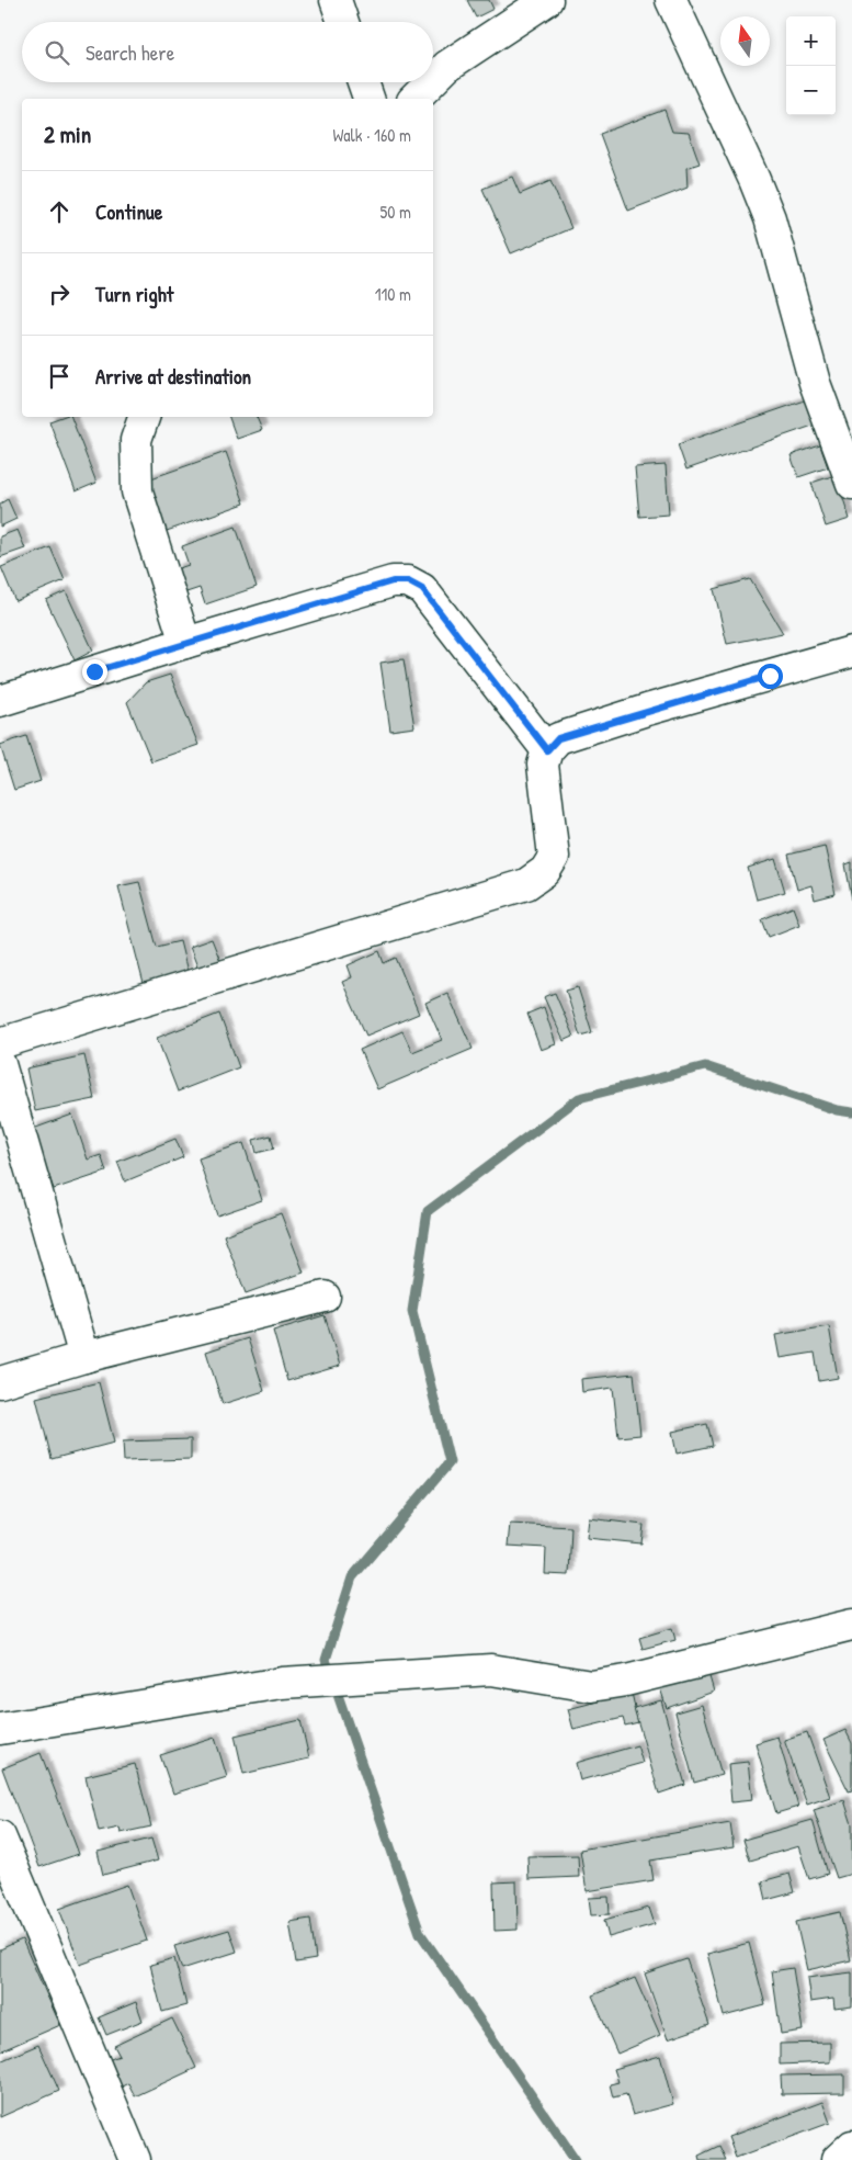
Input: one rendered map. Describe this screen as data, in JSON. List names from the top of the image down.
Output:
{
  "north": "top",
  "page": {
    "map_buttons": ["+", "−"],
    "search": "Search here",
    "heading": ["2 min", "Walk · 160 m"],
    "list": [
      ["Continue", "50 m"],
      ["Turn right", "110 m"],
      "Arrive at destination"
    ]
  }
}
